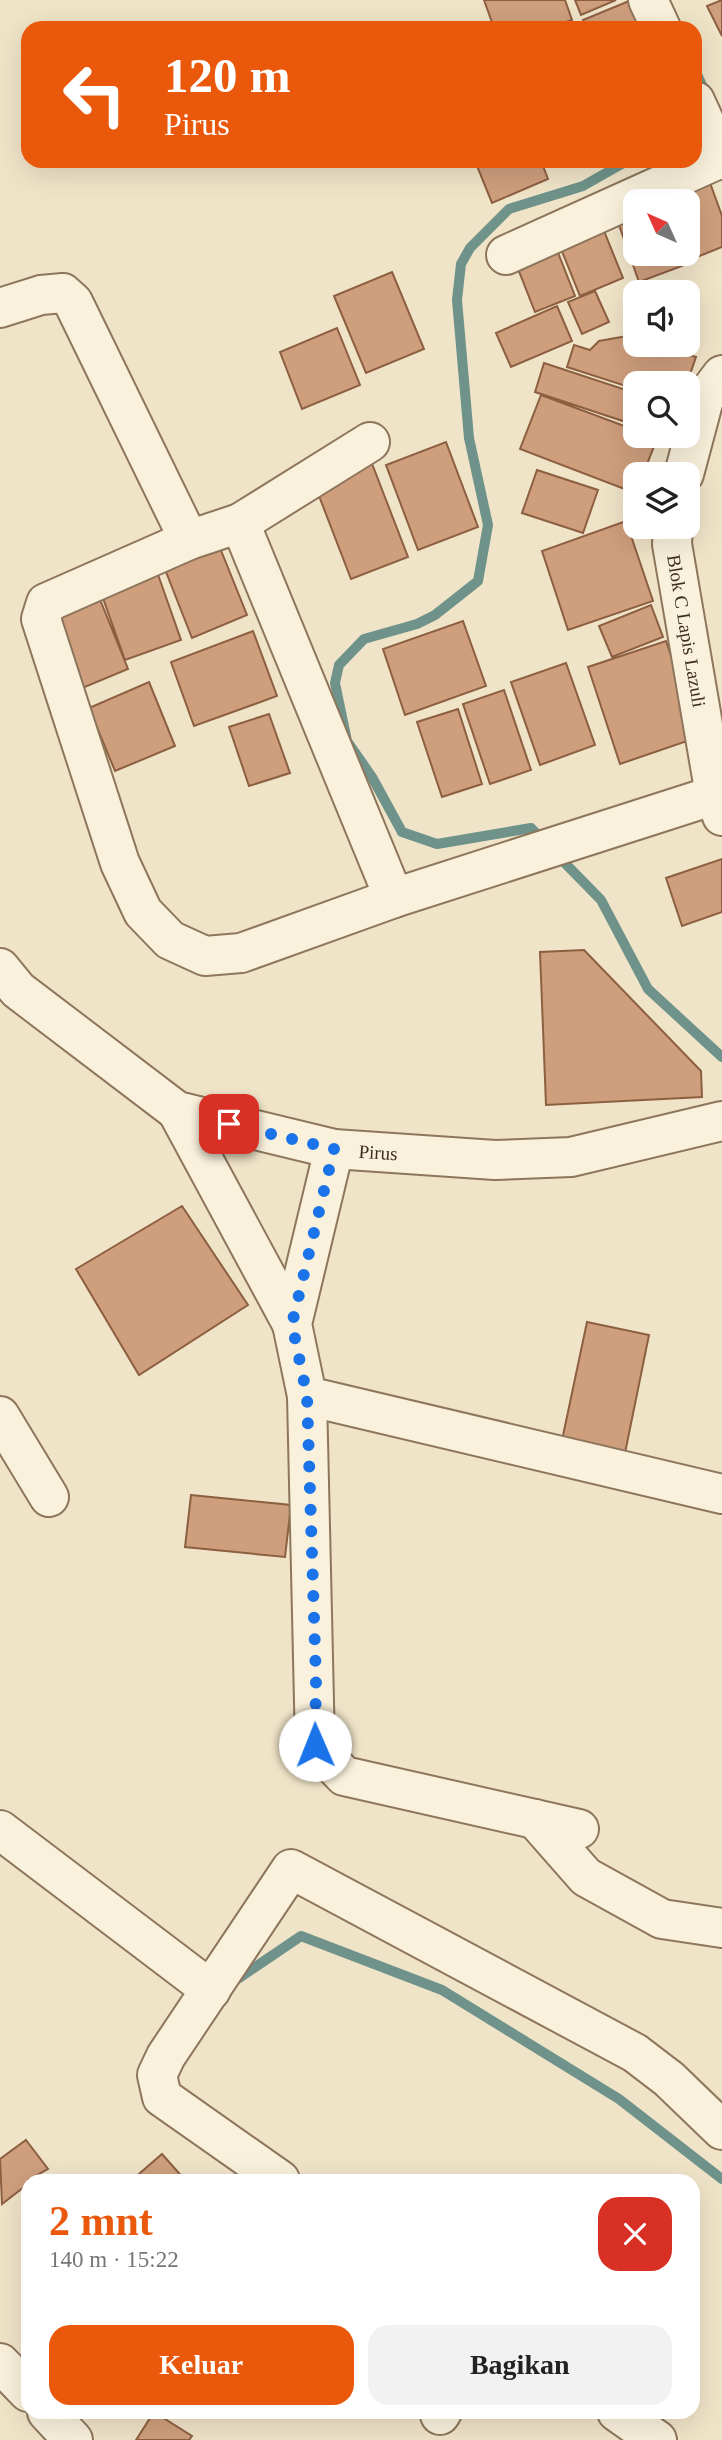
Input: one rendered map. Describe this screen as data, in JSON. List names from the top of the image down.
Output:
{
  "streets": {
    "street": ["Blok C Lapis Lazuli", "Pirus"]
  },
  "north": "top left",
  "page": {
    "turn": ["120 m", "Pirus"],
    "heading": ["2 mnt", "140 m · 15:22"],
    "buttons": ["Keluar", "Bagikan"]
  }
}
